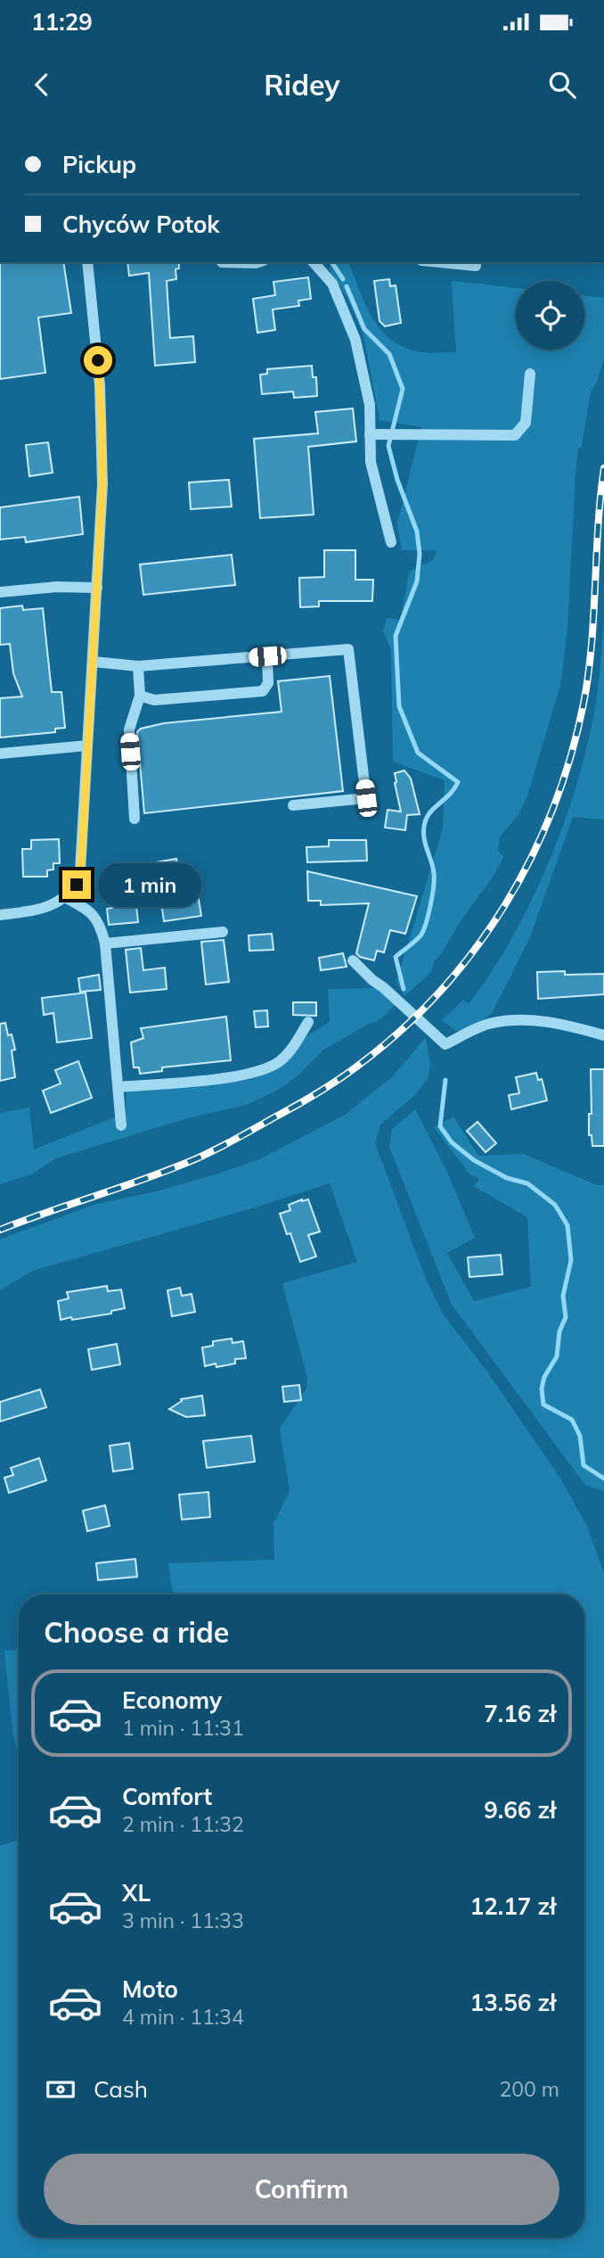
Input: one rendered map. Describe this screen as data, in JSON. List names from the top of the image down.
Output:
{
  "page": {
    "status": "11:29",
    "header": "Ridey",
    "banner": ["Pickup", "Chyców Potok"],
    "bubble": "1 min",
    "heading": "Choose a ride",
    "list": [
      {
        "name": "Economy",
        "note": "1 min · 11:31",
        "value": "7.16 zł"
      },
      {
        "name": "Comfort",
        "note": "2 min · 11:32",
        "value": "9.66 zł"
      },
      {
        "name": "XL",
        "note": "3 min · 11:33",
        "value": "12.17 zł"
      },
      {
        "name": "Moto",
        "note": "4 min · 11:34",
        "value": "13.56 zł"
      }
    ],
    "pay": ["Cash", "200 m"],
    "buttons": "Confirm"
  }
}
